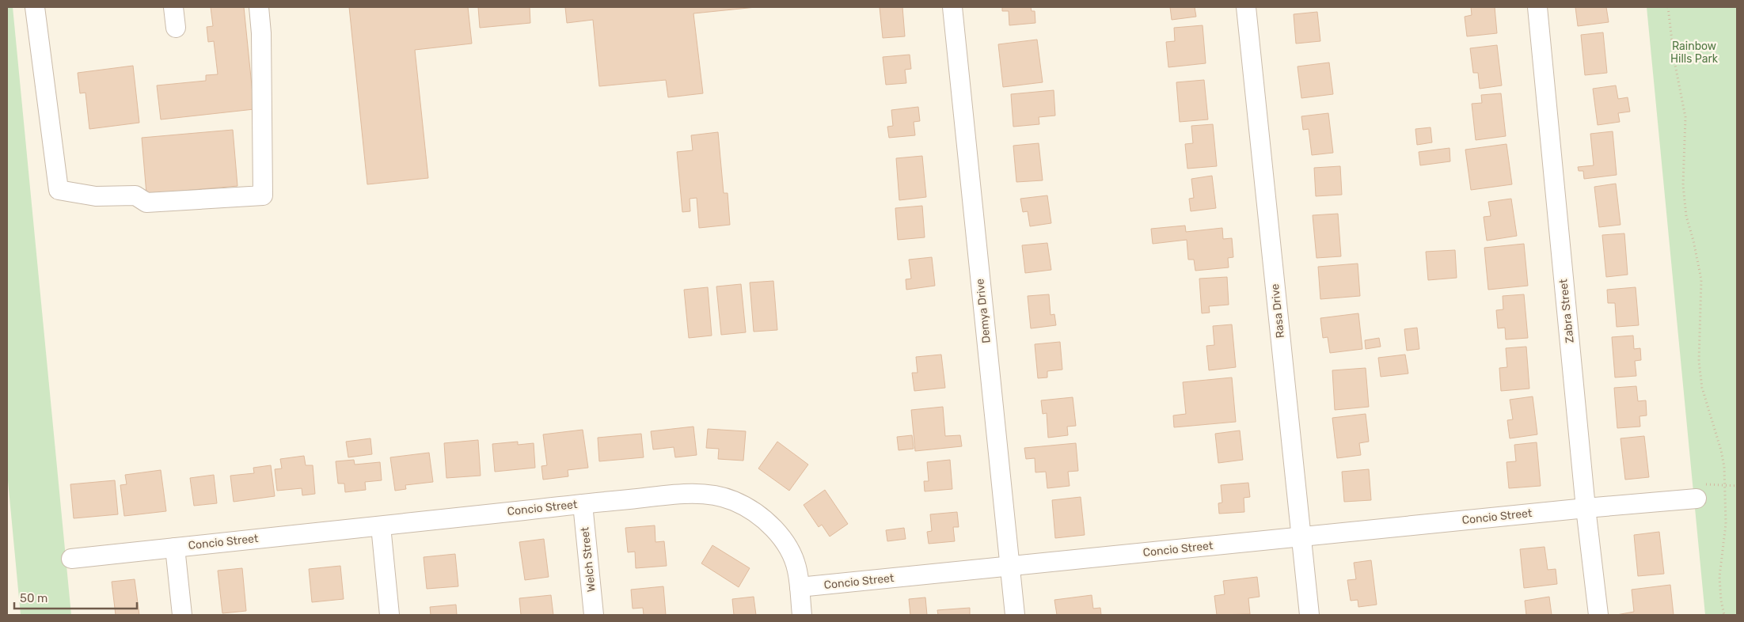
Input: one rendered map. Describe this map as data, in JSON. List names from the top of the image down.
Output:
{
  "streets": {
    "street": [
      "Demya Drive",
      "Rasa Drive",
      "Zabra Street",
      "Concio Street",
      "Welch Street"
    ]
  },
  "crossings": [
    ["Demya Drive", "Concio Street"],
    ["Rasa Drive", "Concio Street"],
    ["Zabra Street", "Concio Street"],
    ["Concio Street", "Welch Street"]
  ],
  "parks": ["Rainbow Hills Park"],
  "scale_bar": "50 m"
}
